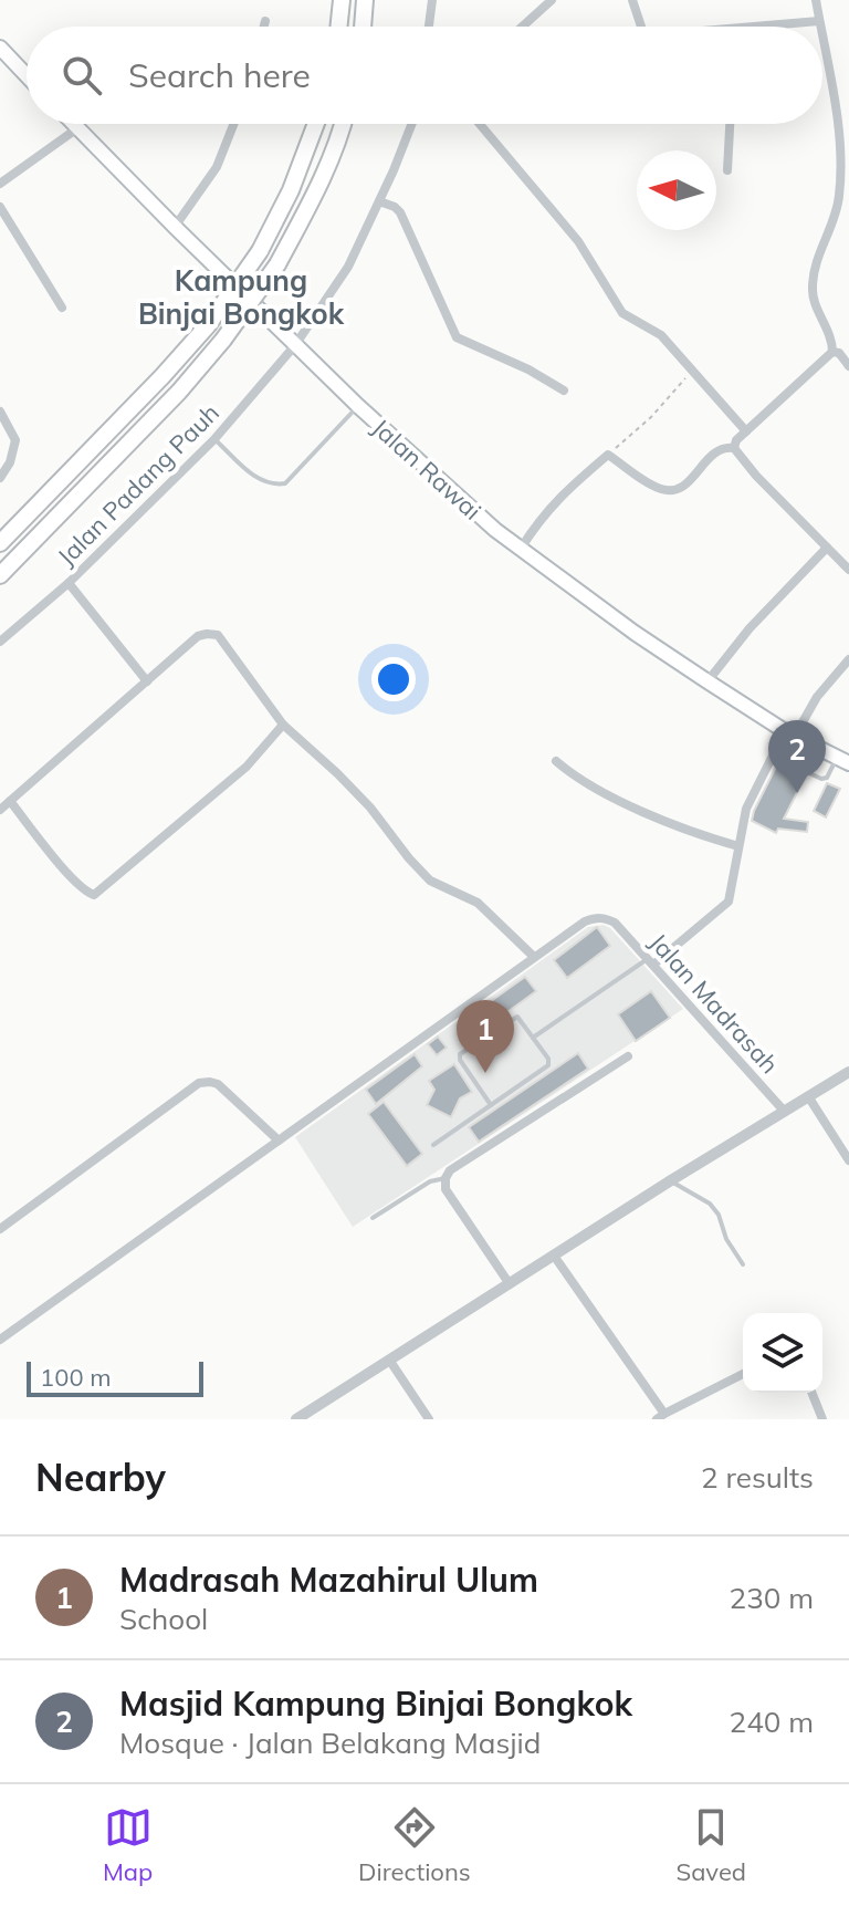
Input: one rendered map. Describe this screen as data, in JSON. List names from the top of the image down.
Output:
{
  "streets": {
    "main road": ["Jalan Rawai"],
    "street": ["Jalan Padang Pauh", "Jalan Madrasah"]
  },
  "crossings": [
    ["Jalan Rawai", "Jalan Padang Pauh"]
  ],
  "districts": ["Kampung Binjai Bongkok"],
  "scale_bar": "100 m",
  "north": "left",
  "page": {
    "search": "Search here",
    "pins": ["2", "1"],
    "scale": "100 m",
    "heading": ["Nearby", "2 results"],
    "list": [
      {
        "mark": "1",
        "name": "Madrasah Mazahirul Ulum",
        "note": "School",
        "value": "230 m"
      },
      {
        "mark": "2",
        "name": "Masjid Kampung Binjai Bongkok",
        "note": "Mosque · Jalan Belakang Masjid",
        "value": "240 m"
      }
    ],
    "nav": ["Map", "Directions", "Saved"]
  }
}
